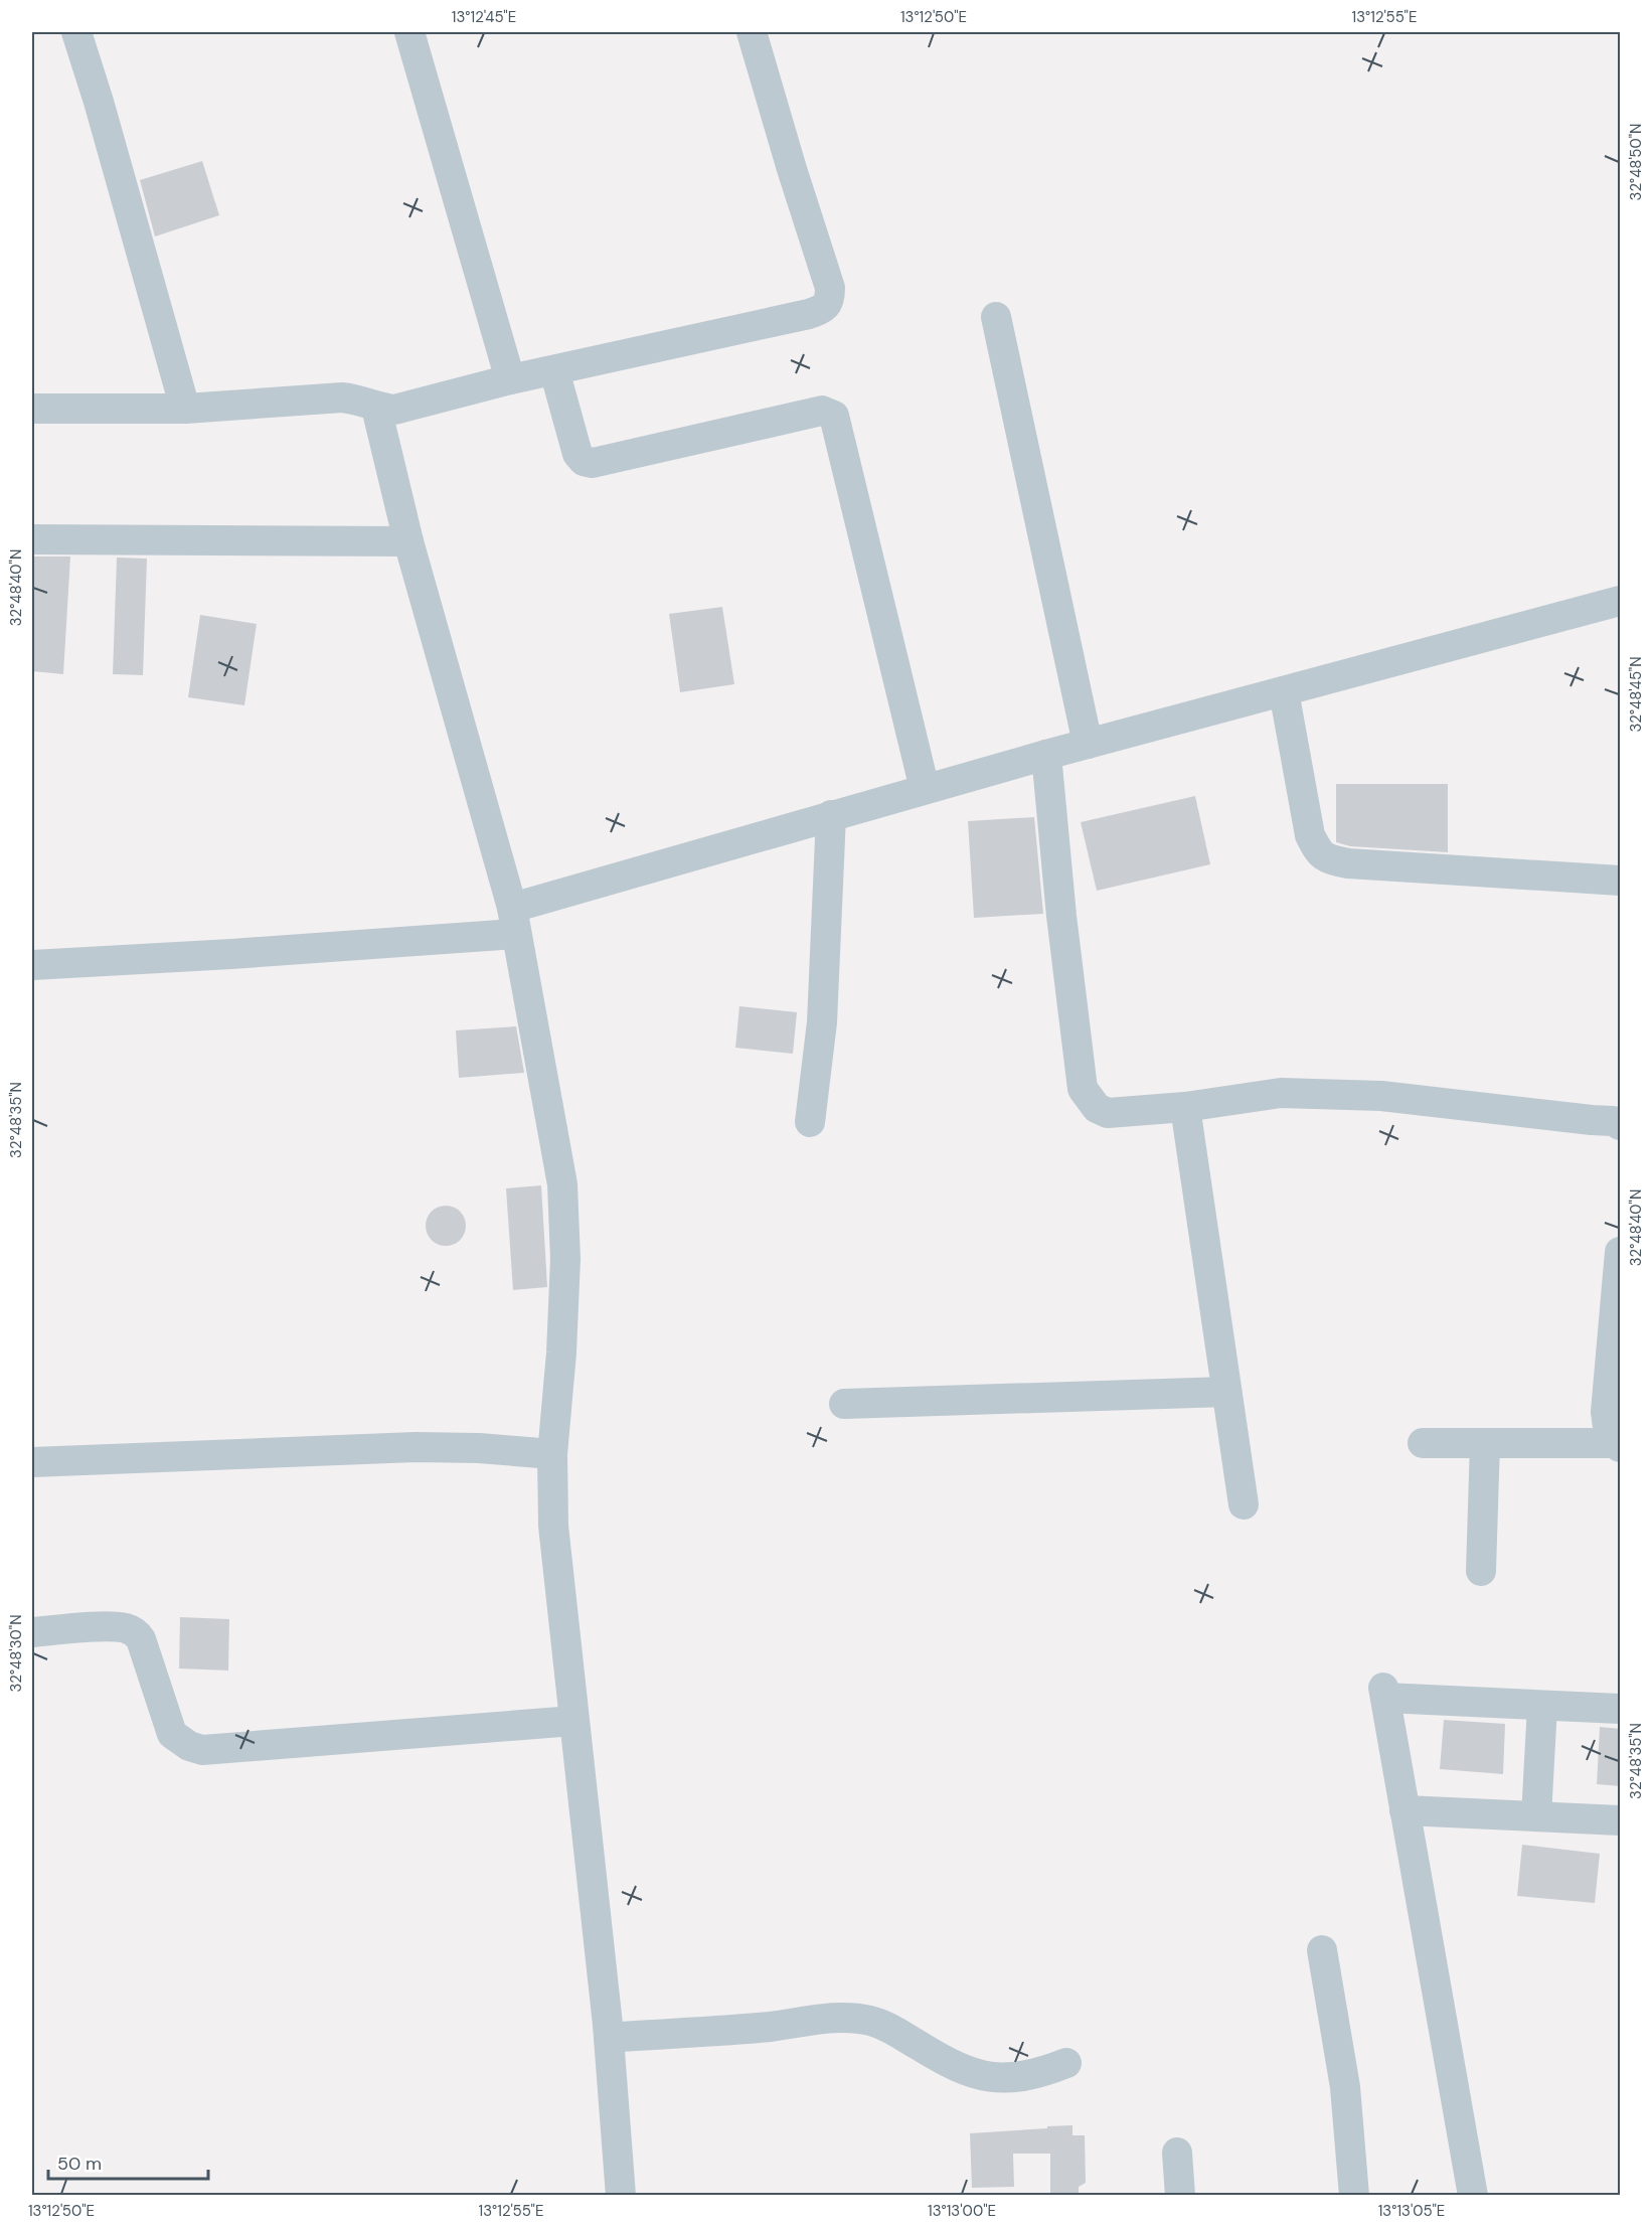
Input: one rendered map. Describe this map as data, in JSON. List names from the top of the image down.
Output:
{
  "scale_bar": "50 m",
  "coordinates": [
    "13°12'45\"E",
    "13°12'50\"E",
    "13°12'55\"E",
    "32°48'50\"N",
    "32°48'40\"N",
    "32°48'45\"N",
    "32°48'35\"N",
    "32°48'30\"N",
    "13°13'00\"E",
    "13°13'05\"E"
  ]
}
